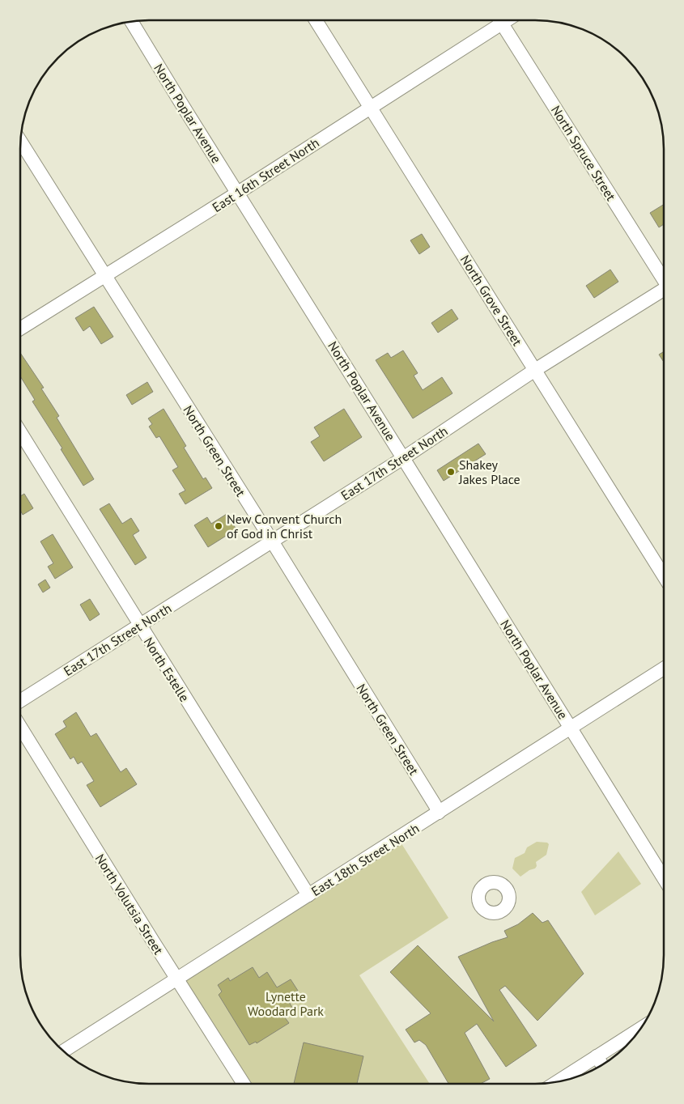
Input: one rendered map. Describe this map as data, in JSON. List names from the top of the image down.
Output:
{
  "streets": {
    "street": [
      "North Poplar Avenue",
      "North Spruce Street",
      "East 16th Street North",
      "North Grove Street",
      "North Green Street",
      "East 17th Street North",
      "North Estelle",
      "East 18th Street North",
      "North Volutsia Street"
    ]
  },
  "crossings": [
    ["North Poplar Avenue", "East 16th Street North"],
    ["North Poplar Avenue", "East 17th Street North"],
    ["North Poplar Avenue", "East 18th Street North"],
    ["East 16th Street North", "North Grove Street"],
    ["East 16th Street North", "North Green Street"],
    ["North Grove Street", "East 17th Street North"],
    ["North Green Street", "East 17th Street North"],
    ["North Green Street", "East 18th Street North"],
    ["East 17th Street North", "North Estelle"],
    ["North Estelle", "East 18th Street North"],
    ["East 18th Street North", "North Volutsia Street"]
  ],
  "parks": ["Lynette Woodard Park"],
  "places": ["Shakey Jakes Place", "New Convent Church of God in Christ"]
}
